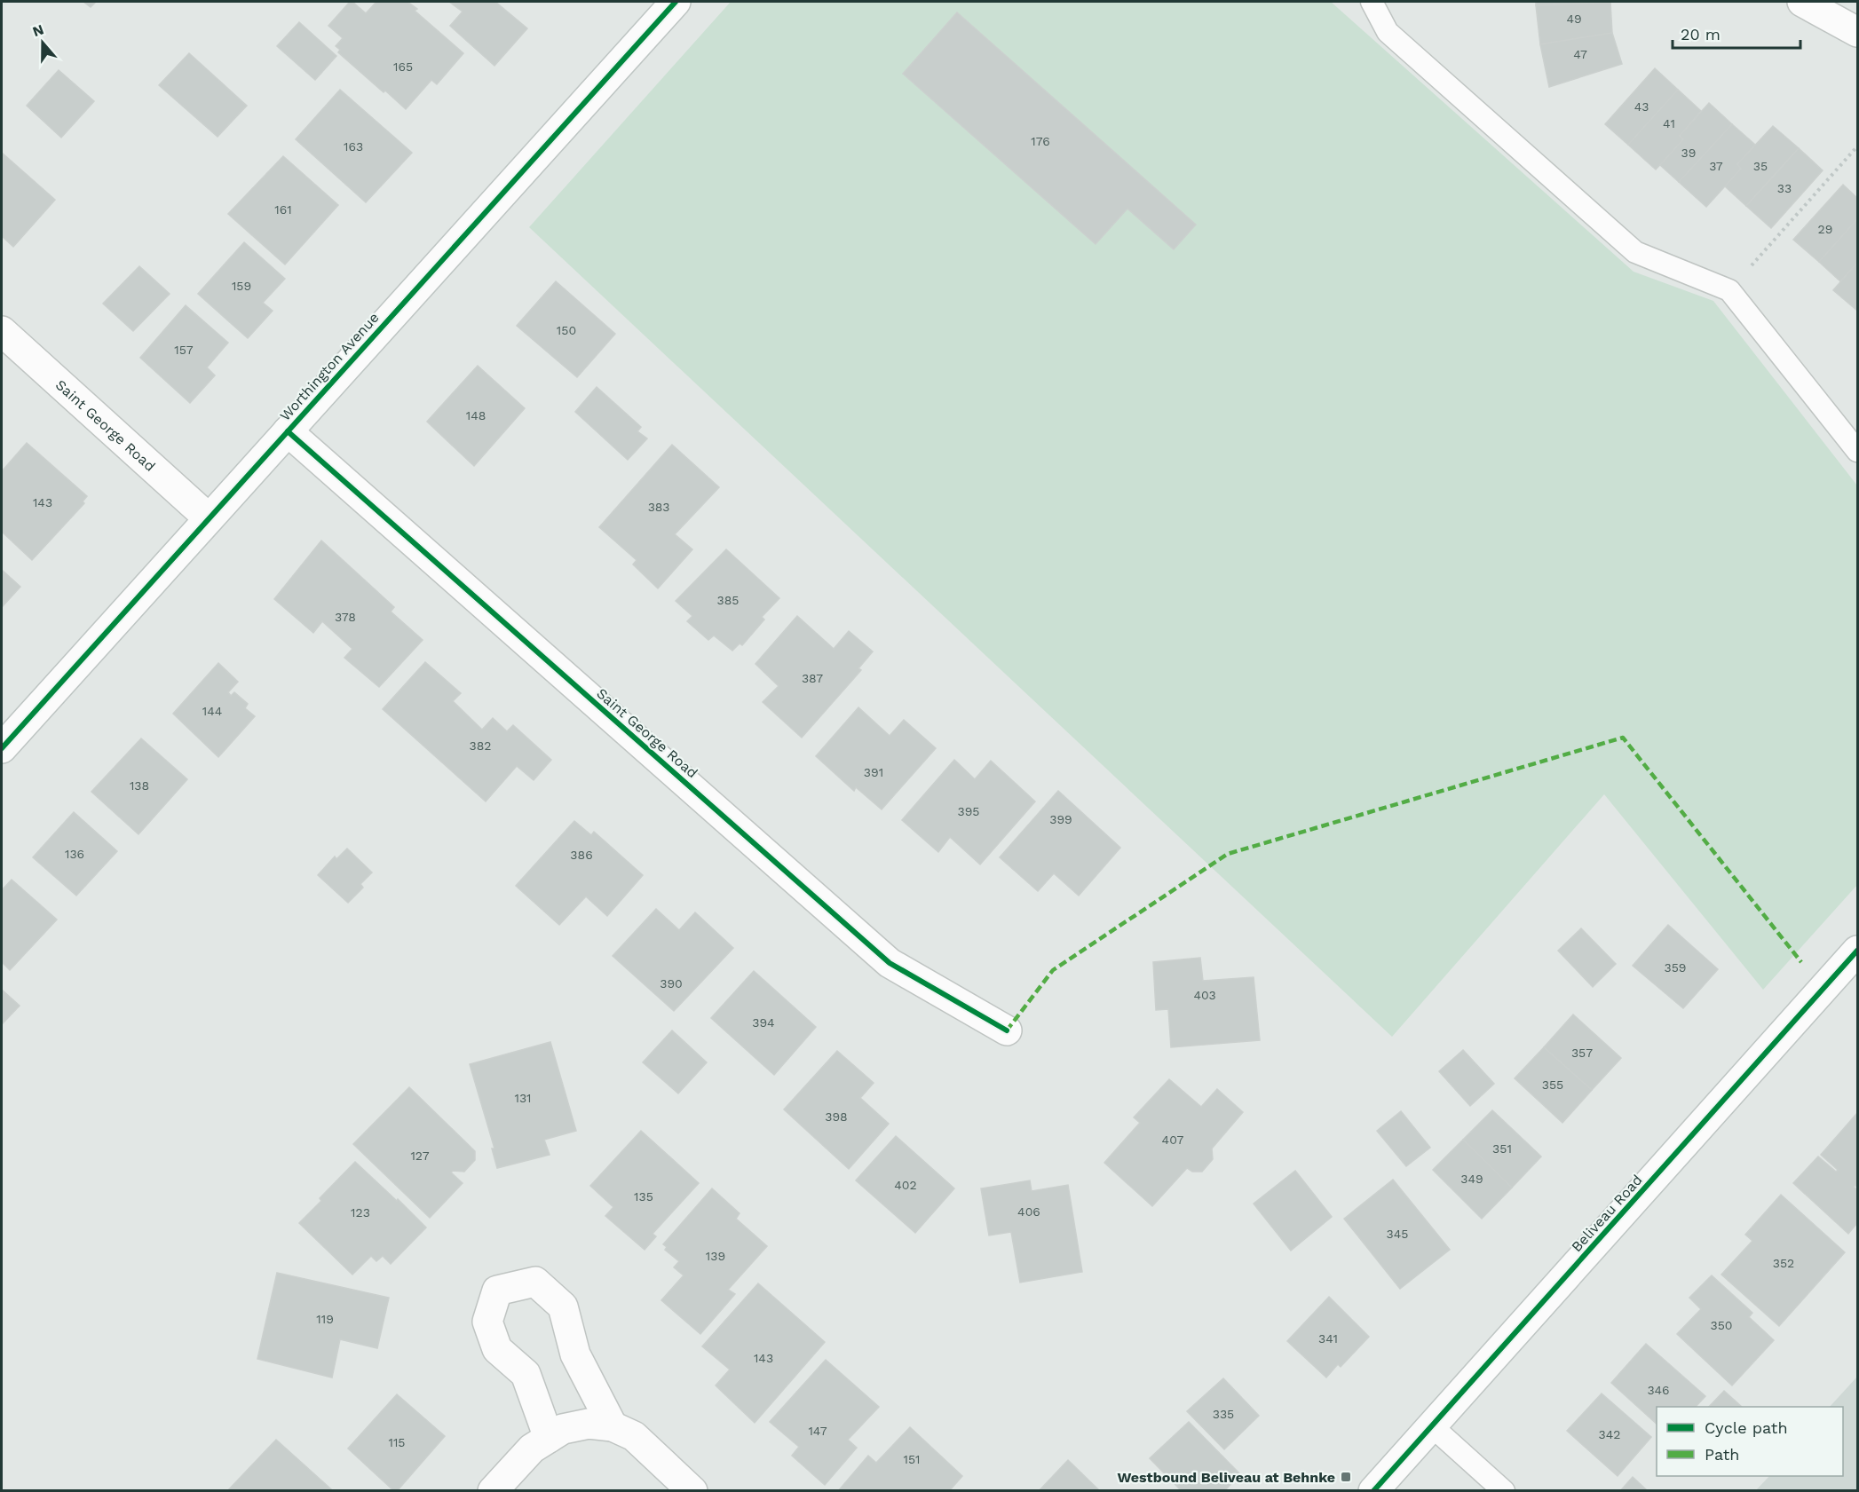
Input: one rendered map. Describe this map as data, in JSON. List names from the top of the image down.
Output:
{
  "streets": {
    "street": ["Worthington Avenue", "Saint George Road", "Beliveau Road"]
  },
  "crossings": [
    ["Worthington Avenue", "Saint George Road"]
  ],
  "places": {
    "transit": ["Westbound Beliveau at Behnke"]
  },
  "house_numbers": [
    "49",
    "47",
    "165",
    "43",
    "41",
    "176",
    "163",
    "39",
    "37",
    "35",
    "33",
    "161",
    "29",
    "159",
    "150",
    "157",
    "148",
    "143",
    "383",
    "385",
    "378",
    "387",
    "144",
    "382",
    "391",
    "138",
    "395",
    "399",
    "136",
    "386",
    "359",
    "390",
    "403",
    "394",
    "357",
    "355",
    "131",
    "398",
    "407",
    "351",
    "127",
    "349",
    "402",
    "135",
    "406",
    "123",
    "345",
    "139",
    "352",
    "119",
    "350",
    "341",
    "143",
    "346",
    "335",
    "147",
    "342",
    "115",
    "151"
  ],
  "legend": ["Cycle path", "Path"],
  "scale_bar": "20 m",
  "north": "top"
}
